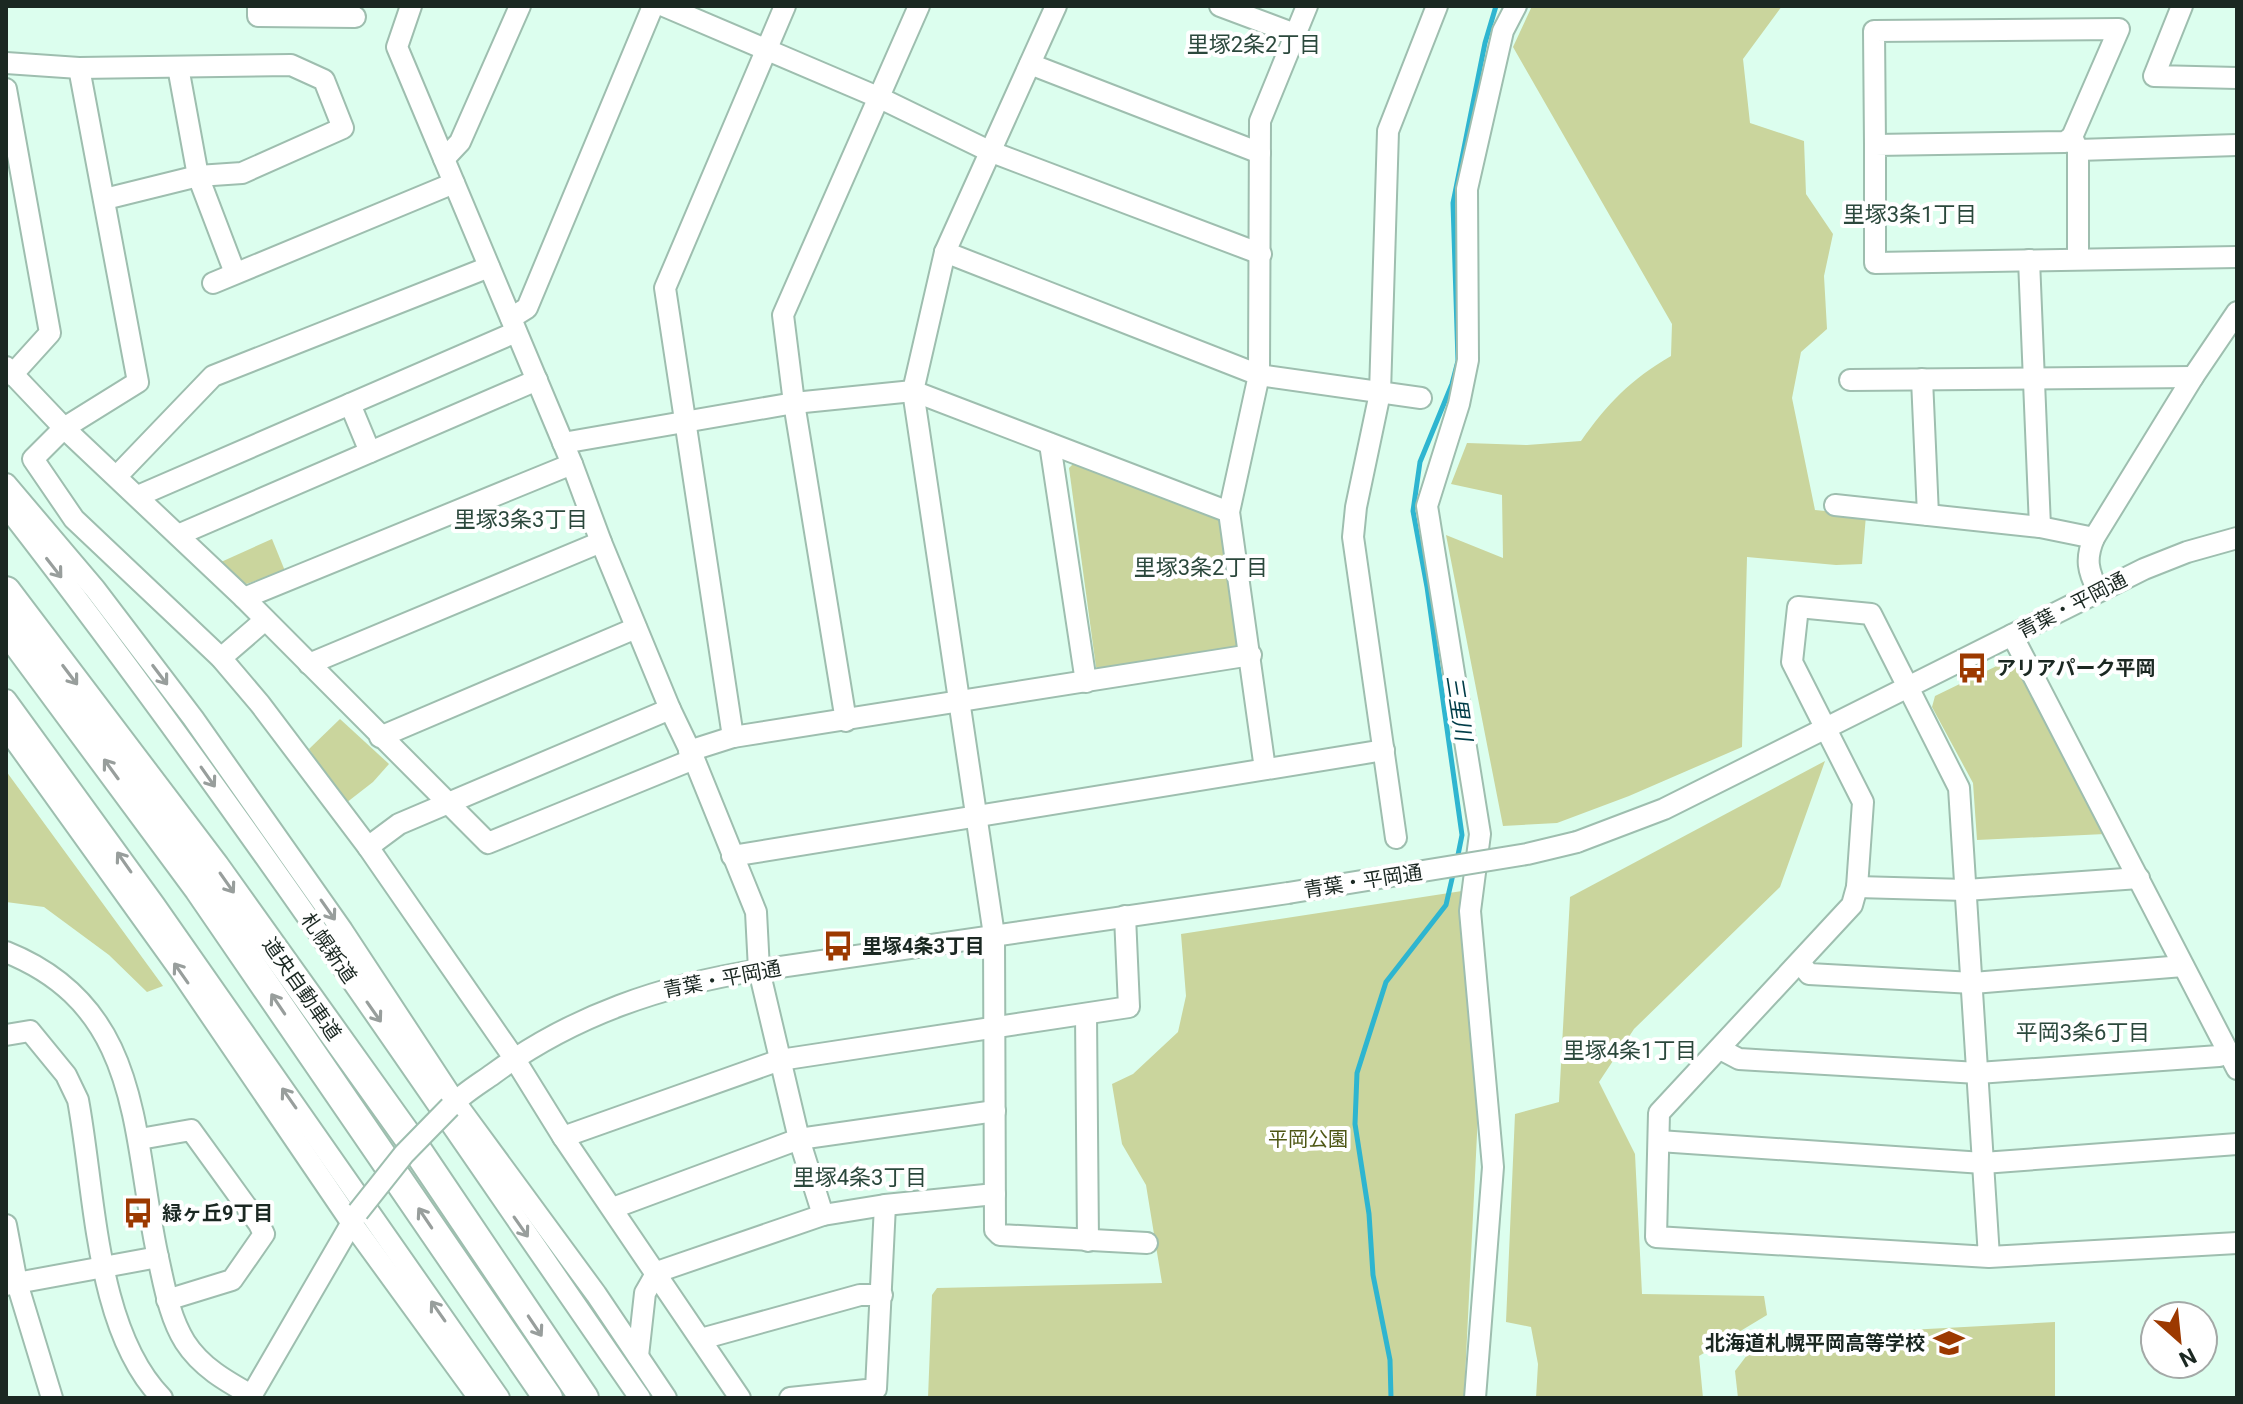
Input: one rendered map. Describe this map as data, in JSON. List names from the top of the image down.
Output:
{
  "streets": {
    "highway": ["道央自動車道"],
    "street": ["青葉・平岡通", "札幌新道"]
  },
  "districts": [
    "里塚2条2丁目",
    "里塚3条1丁目",
    "里塚3条3丁目",
    "里塚3条2丁目",
    "平岡3条6丁目",
    "里塚4条1丁目",
    "里塚4条3丁目"
  ],
  "water": ["三里川"],
  "parks": ["平岡公園"],
  "places": {
    "bus stop": ["アリアパーク平岡", "里塚4条3丁目", "緑ヶ丘9丁目"],
    "school or university": ["北海道札幌平岡高等学校"]
  },
  "north": "bottom right"
}
